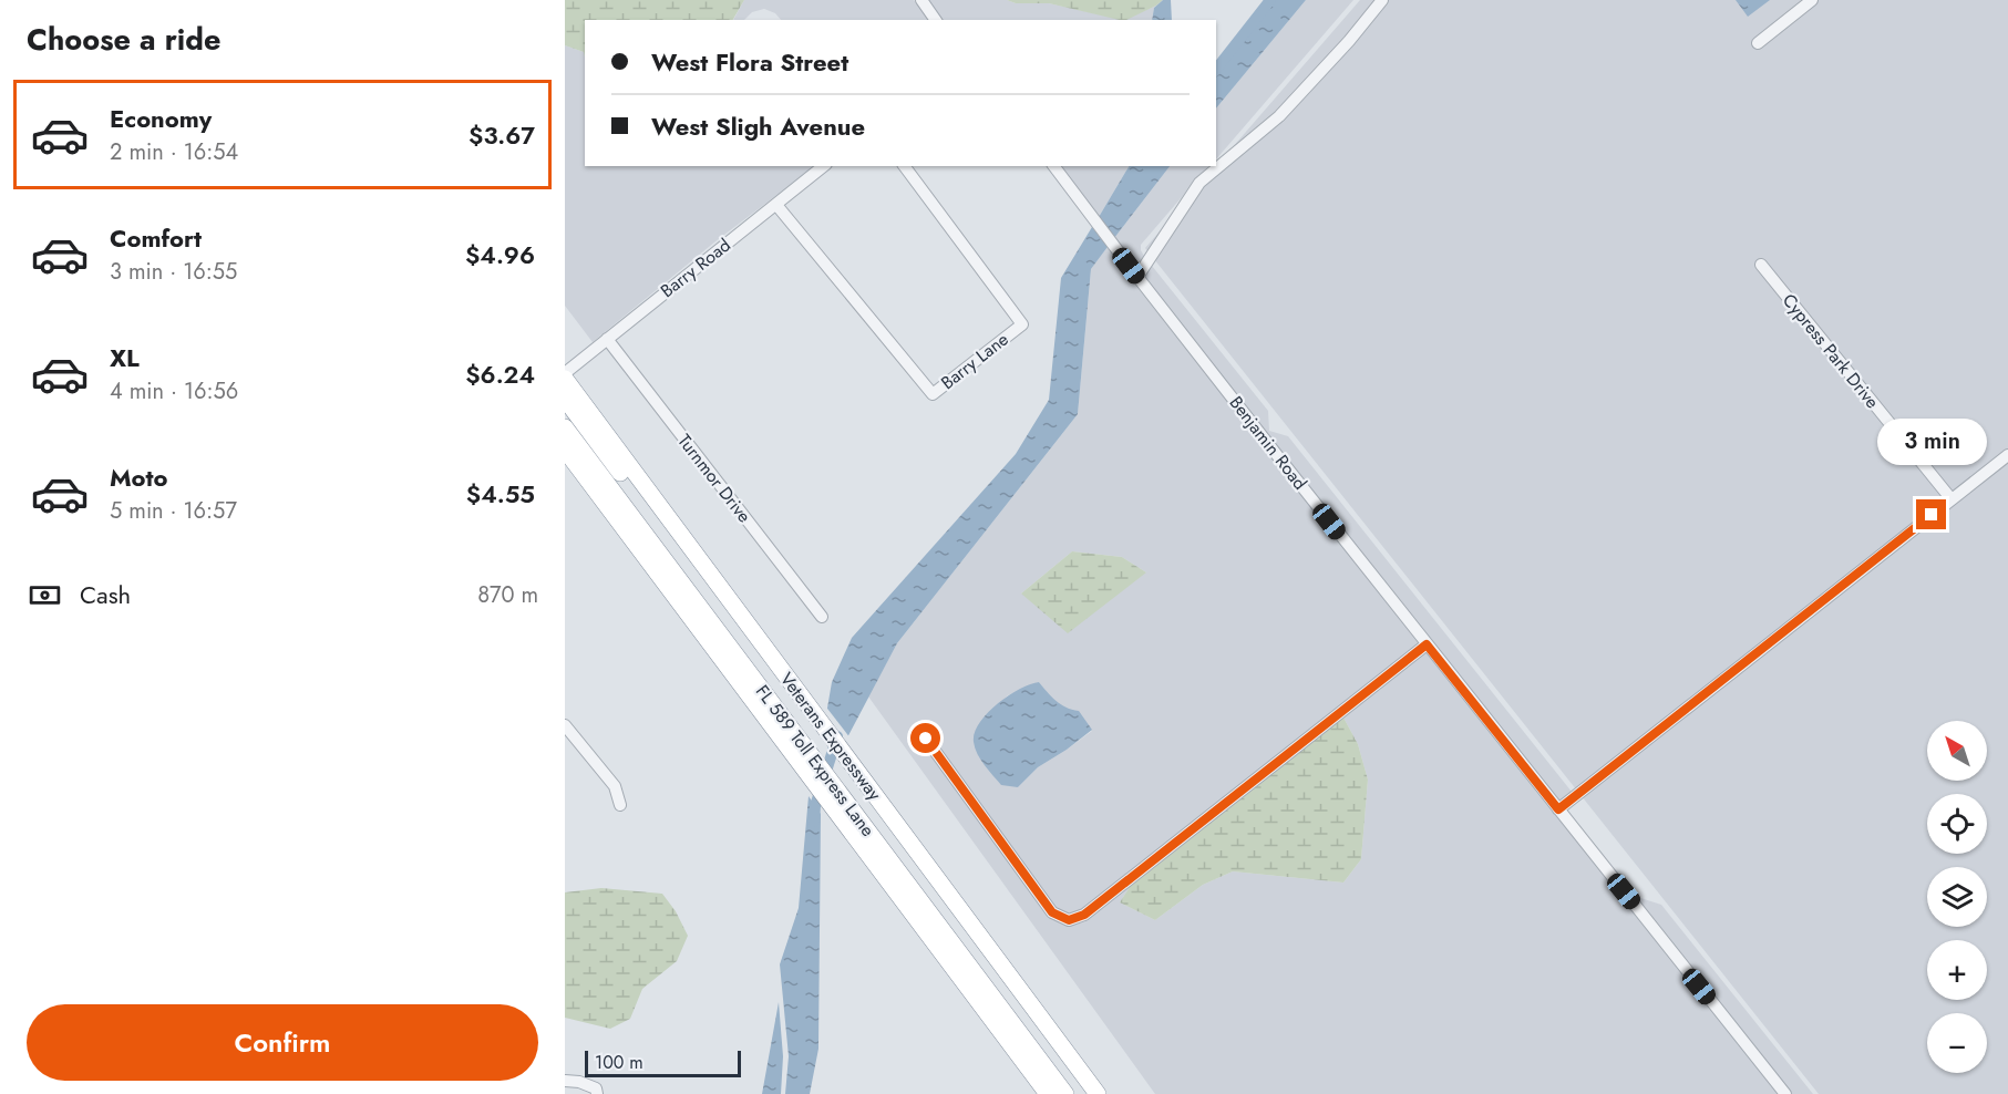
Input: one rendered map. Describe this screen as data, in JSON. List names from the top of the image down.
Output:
{
  "streets": {
    "highway": ["Veterans Expressway", "FL 589 Toll Express Lane"],
    "street": [
      "Barry Road",
      "Cypress Park Drive",
      "Barry Lane",
      "Benjamin Road",
      "Turnmor Drive"
    ]
  },
  "crossings": [
    ["Barry Road", "Barry Lane"],
    ["Barry Road", "Turnmor Drive"],
    ["Veterans Expressway", "FL 589 Toll Express Lane"]
  ],
  "scale_bar": "100 m",
  "north": "top left",
  "page": {
    "heading": "Choose a ride",
    "banner": ["West Flora Street", "West Sligh Avenue"],
    "list": [
      {
        "name": "Economy",
        "note": "2 min · 16:54",
        "value": "$3.67"
      },
      {
        "name": "Comfort",
        "note": "3 min · 16:55",
        "value": "$4.96"
      },
      {
        "name": "XL",
        "note": "4 min · 16:56",
        "value": "$6.24"
      },
      {
        "name": "Moto",
        "note": "5 min · 16:57",
        "value": "$4.55"
      }
    ],
    "bubble": "3 min",
    "pay": ["Cash", "870 m"],
    "map_buttons": ["+", "−"],
    "buttons": "Confirm",
    "scale": "100 m"
  }
}
